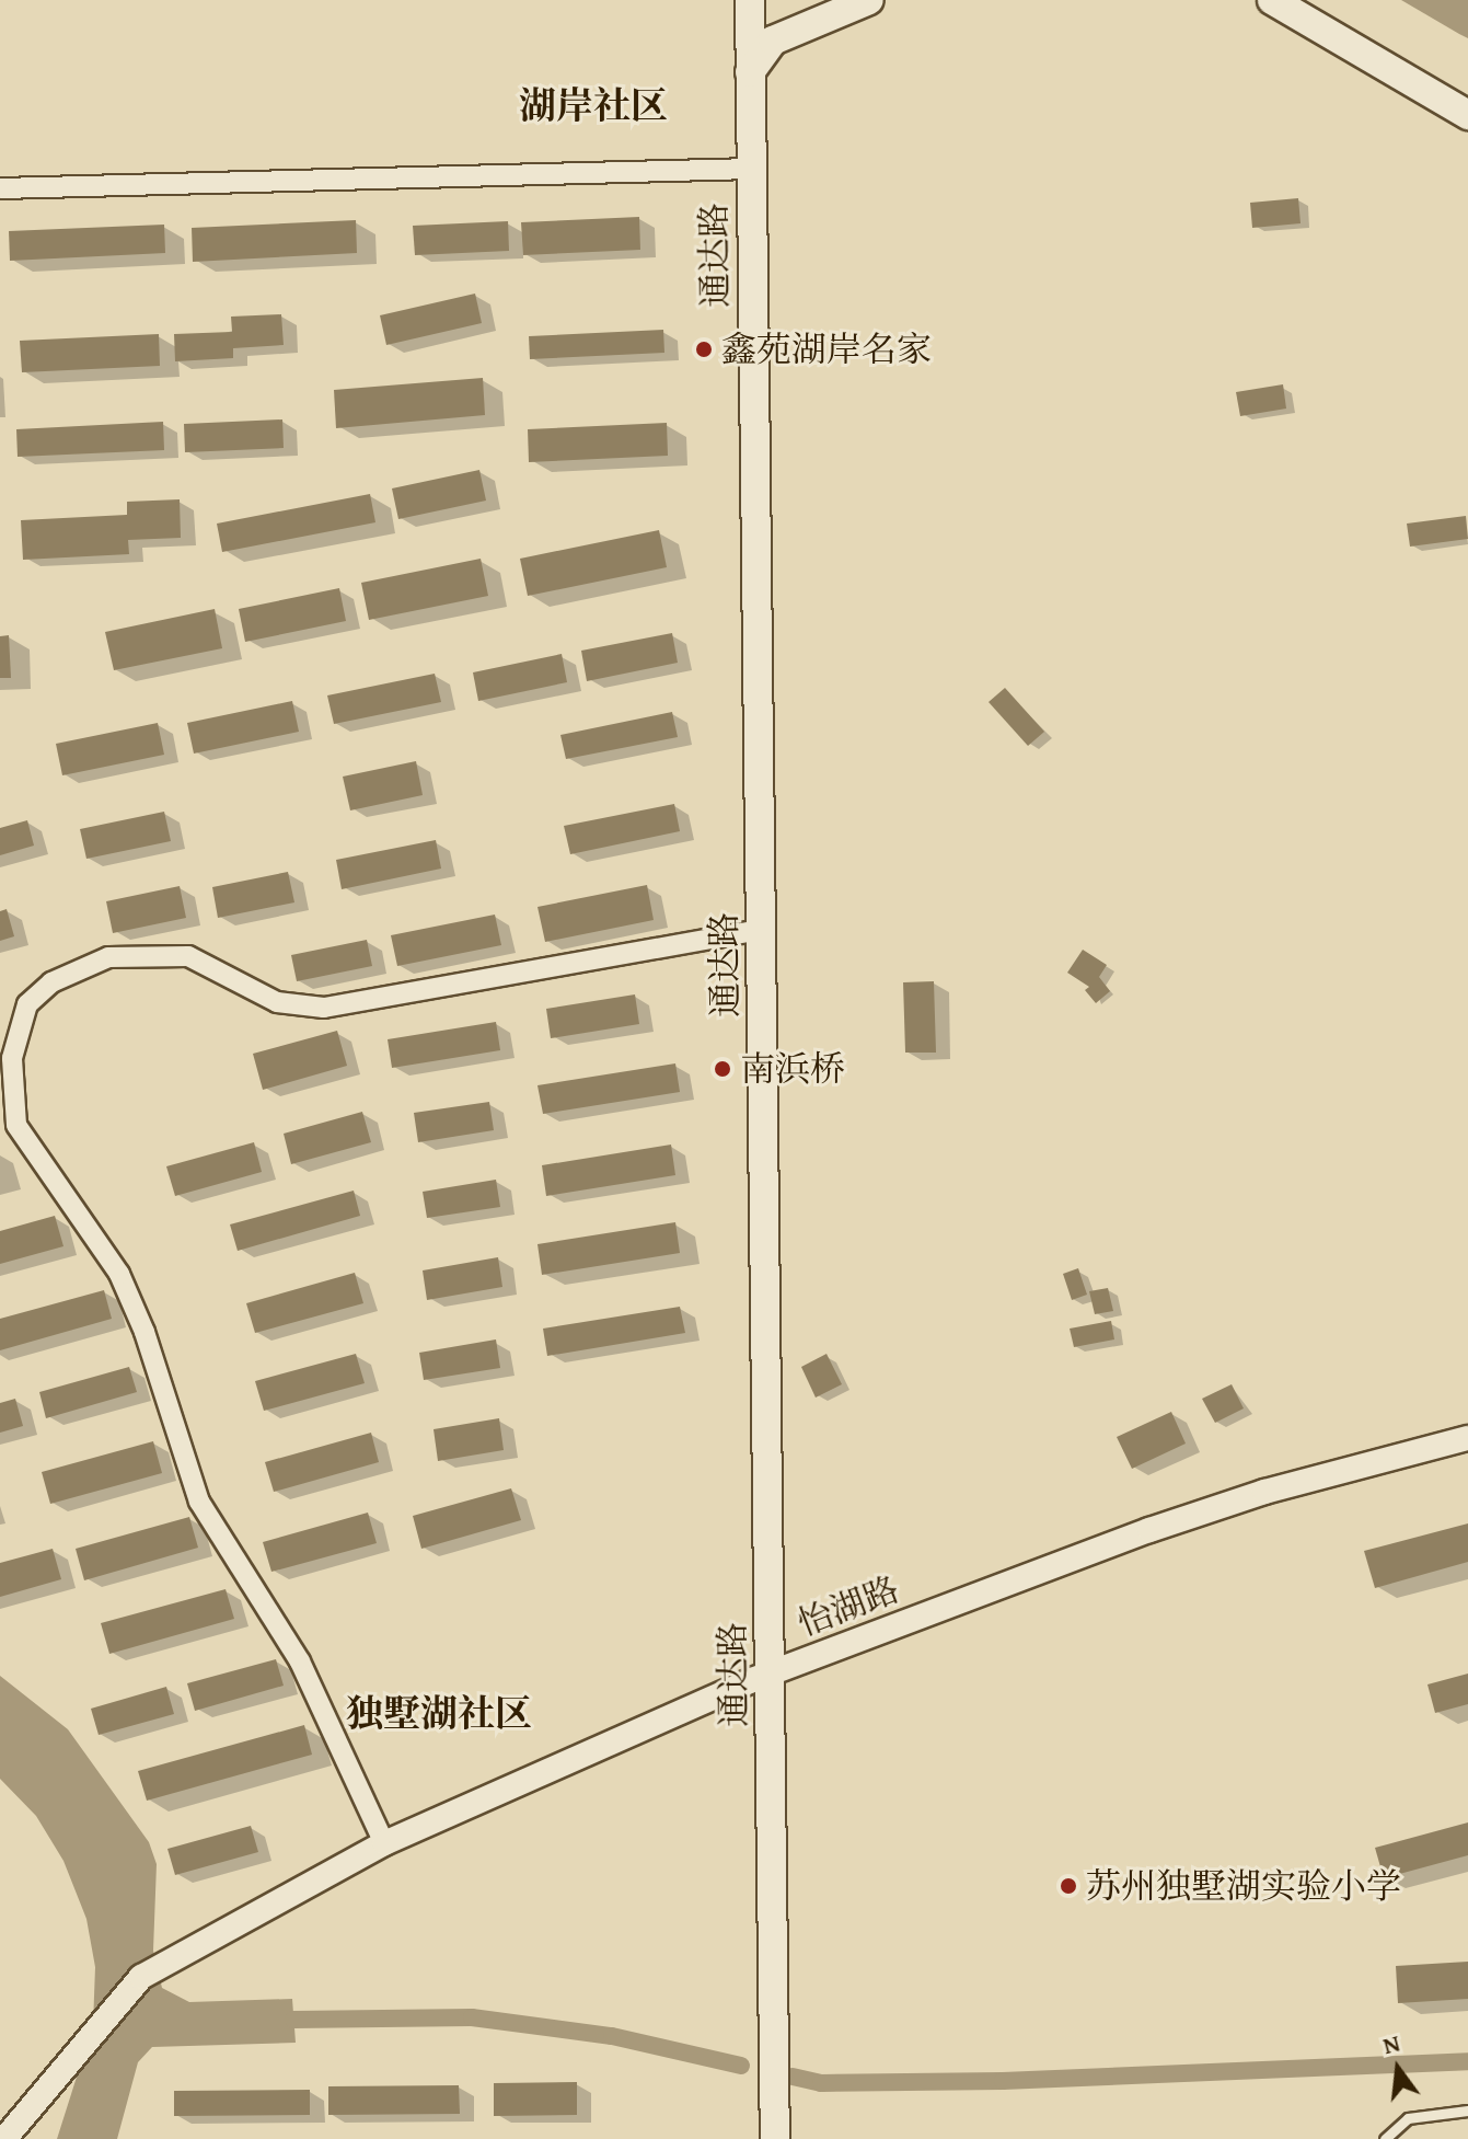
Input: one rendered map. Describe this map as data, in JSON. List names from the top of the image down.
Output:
{
  "streets": {
    "main road": ["通达路"],
    "street": ["怡湖路"]
  },
  "crossings": [
    ["通达路", "怡湖路"]
  ],
  "districts": ["湖岸社区", "独墅湖社区"],
  "places": ["鑫苑湖岸名家", "南浜桥", "苏州独墅湖实验小学"],
  "north": "top"
}
